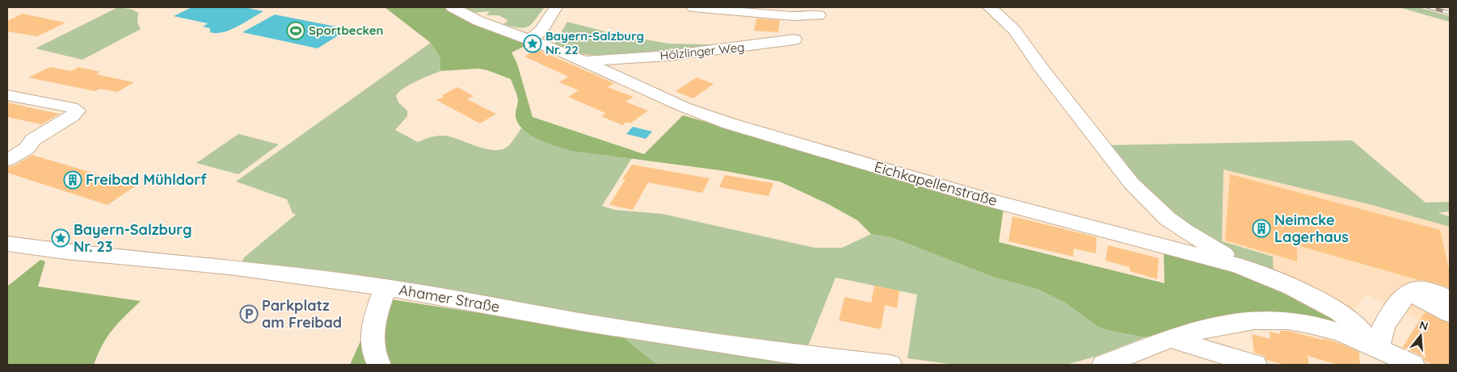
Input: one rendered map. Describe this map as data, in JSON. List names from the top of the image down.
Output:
{
  "streets": {
    "street": ["Hölzlinger Weg", "Eichkapellenstraße", "Ahamer Straße"]
  },
  "crossings": [
    ["Hölzlinger Weg", "Eichkapellenstraße"]
  ],
  "places": {
    "sports": ["Sportbecken"],
    "place": ["Bayern-Salzburg Nr. 22", "Bayern-Salzburg Nr. 23"],
    "building": ["Freibad Mühldorf", "Neimcke Lagerhaus"],
    "parking": ["Parkplatz am Freibad"]
  },
  "north": "top"
}
